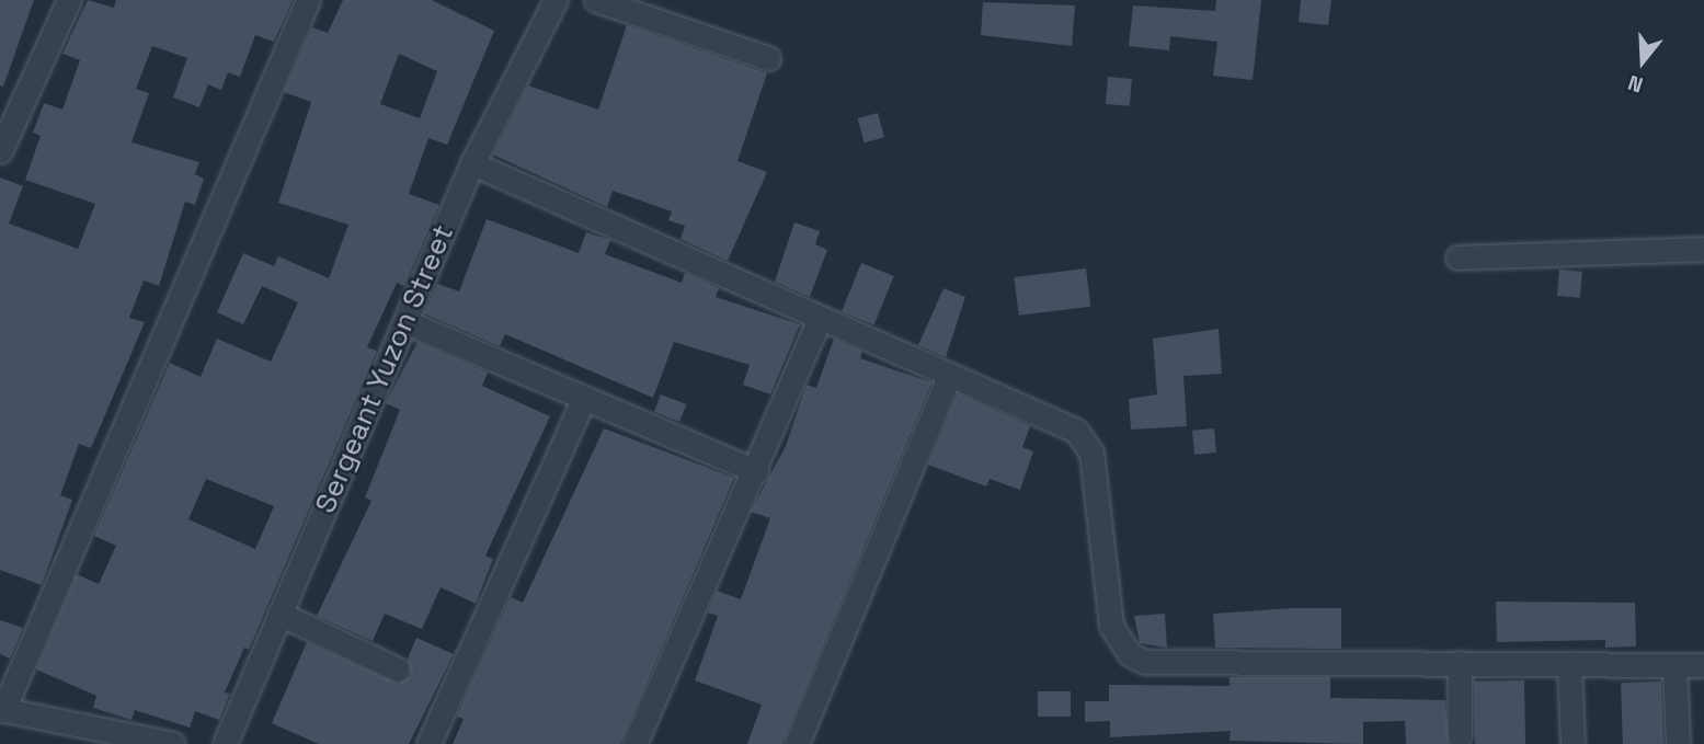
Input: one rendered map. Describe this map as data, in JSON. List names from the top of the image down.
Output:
{
  "streets": {
    "street": ["Sergeant Yuzon Street"]
  },
  "north": "bottom"
}
